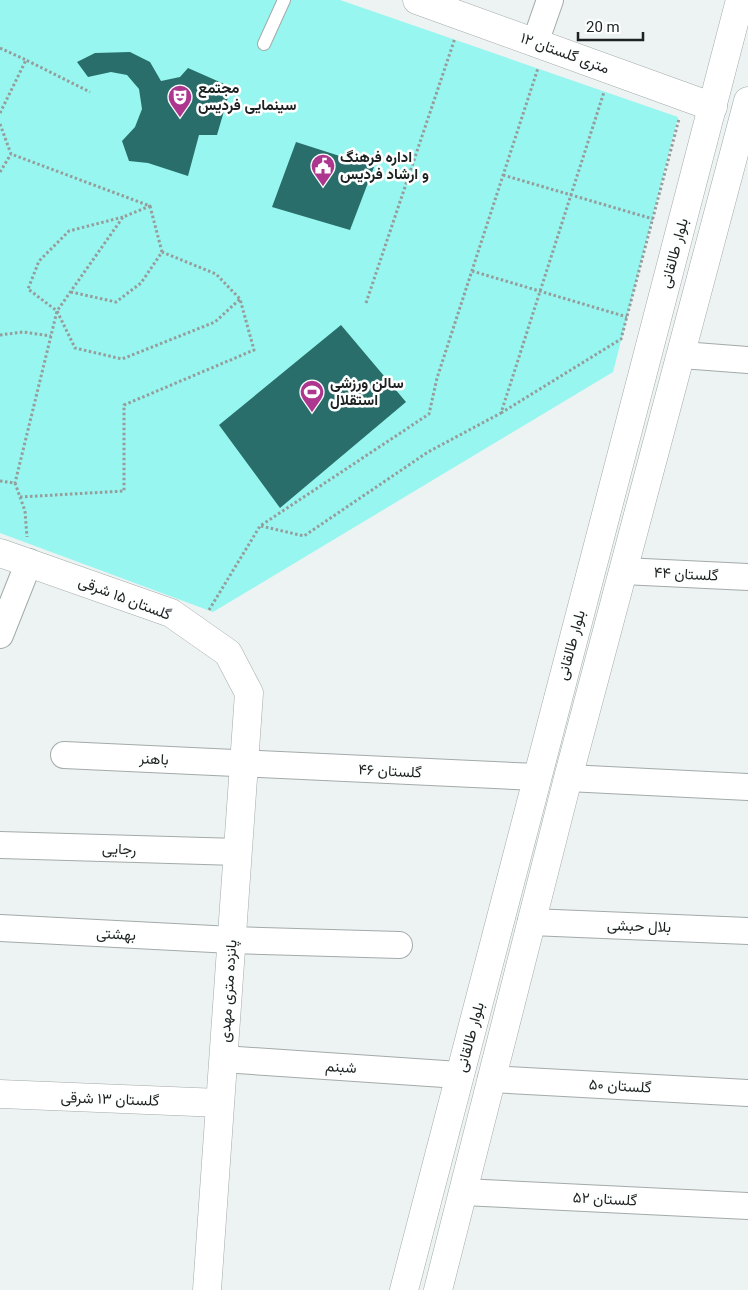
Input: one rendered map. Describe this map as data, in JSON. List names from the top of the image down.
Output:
{
  "streets": {
    "main road": [
      "۱۲ متری گلستان",
      "بلوار طالقانی",
      "گلستان ۱۵ شرقی",
      "پانزده متری مهدی",
      "گلستان ۱۳ شرقی"
    ],
    "street": [
      "گلستان ۴۴",
      "باهنر",
      "گلستان ۴۶",
      "رجایی",
      "بلال حبشی",
      "بهشتی",
      "شبنم",
      "گلستان ۵۰",
      "گلستان ۵۲"
    ]
  },
  "crossings": [
    ["۱۲ متری گلستان", "بلوار طالقانی"],
    ["بلوار طالقانی", "گلستان ۴۴"],
    ["بلوار طالقانی", "گلستان ۴۶"],
    ["بلوار طالقانی", "بلال حبشی"],
    ["بلوار طالقانی", "شبنم"],
    ["بلوار طالقانی", "گلستان ۵۰"],
    ["بلوار طالقانی", "گلستان ۵۲"],
    ["گلستان ۱۵ شرقی", "پانزده متری مهدی"],
    ["باهنر", "گلستان ۴۶"],
    ["باهنر", "پانزده متری مهدی"],
    ["گلستان ۴۶", "پانزده متری مهدی"],
    ["رجایی", "پانزده متری مهدی"],
    ["بهشتی", "پانزده متری مهدی"],
    ["پانزده متری مهدی", "شبنم"],
    ["پانزده متری مهدی", "گلستان ۱۳ شرقی"]
  ],
  "places": {
    "theatre": ["مجتمع سینمایی فردیس"],
    "public building": ["اداره فرهنگ و ارشاد فردیس"],
    "sports": ["سالن ورزشی استقلال"]
  },
  "scale_bar": "20 m"
}
